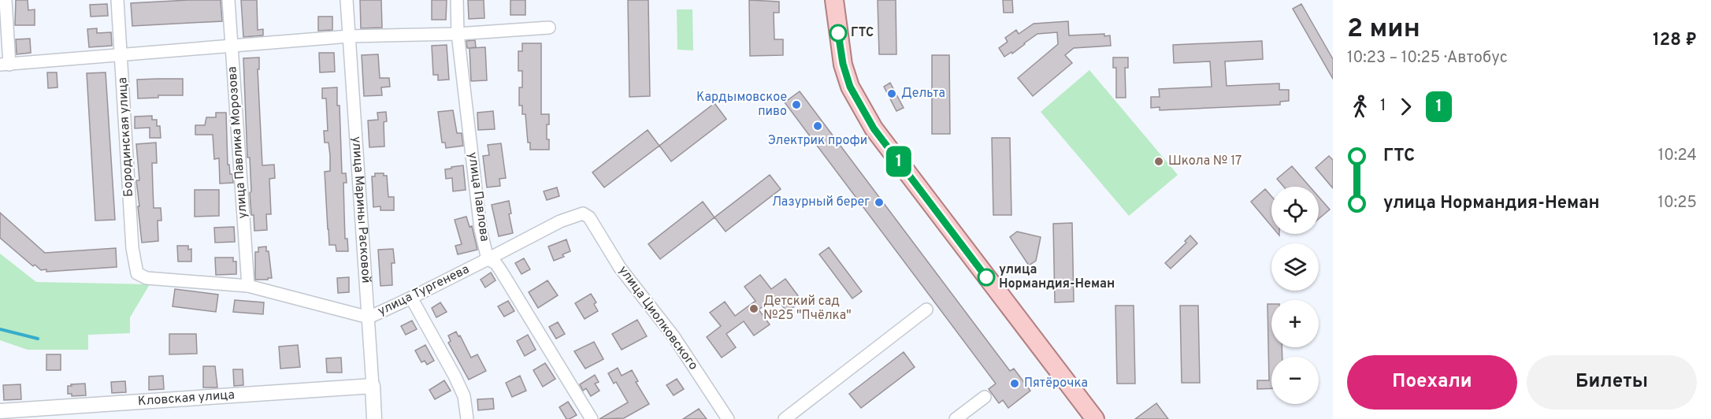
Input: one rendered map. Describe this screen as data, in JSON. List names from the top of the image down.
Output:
{
  "streets": {
    "street": [
      "Бородинская улица",
      "улица Павлика Морозова",
      "улица Павлова",
      "улица Марины Расковой",
      "улица Тургенева",
      "улица Циолковского",
      "Кловская улица"
    ]
  },
  "crossings": [
    ["Бородинская улица", "улица Тургенева"],
    ["улица Павлика Морозова", "улица Тургенева"],
    ["улица Павлова", "улица Тургенева"],
    ["улица Марины Расковой", "улица Тургенева"],
    ["улица Марины Расковой", "Кловская улица"],
    ["улица Тургенева", "улица Циолковского"]
  ],
  "places": [
    "ГТС",
    "Дельта",
    "Кардымовское пиво",
    "Электрик профи",
    "Школа № 17",
    "Лазурный берег",
    "улица Нормандия-Неман",
    "Детский сад №25 \"Пчёлка\"",
    "Пятёрочка"
  ],
  "lines": ["bus line 1"],
  "page": {
    "on_map": "1",
    "heading": ["2 мин", "10:23 – 10:25 · Автобус", "128 ₽"],
    "legs": ["1", "1"],
    "list": [
      {
        "name": "ГТС",
        "value": "10:24"
      },
      {
        "name": "улица Нормандия-Неман",
        "value": "10:25"
      }
    ],
    "map_buttons": ["+", "−"],
    "buttons": ["Поехали", "Билеты"]
  }
}
